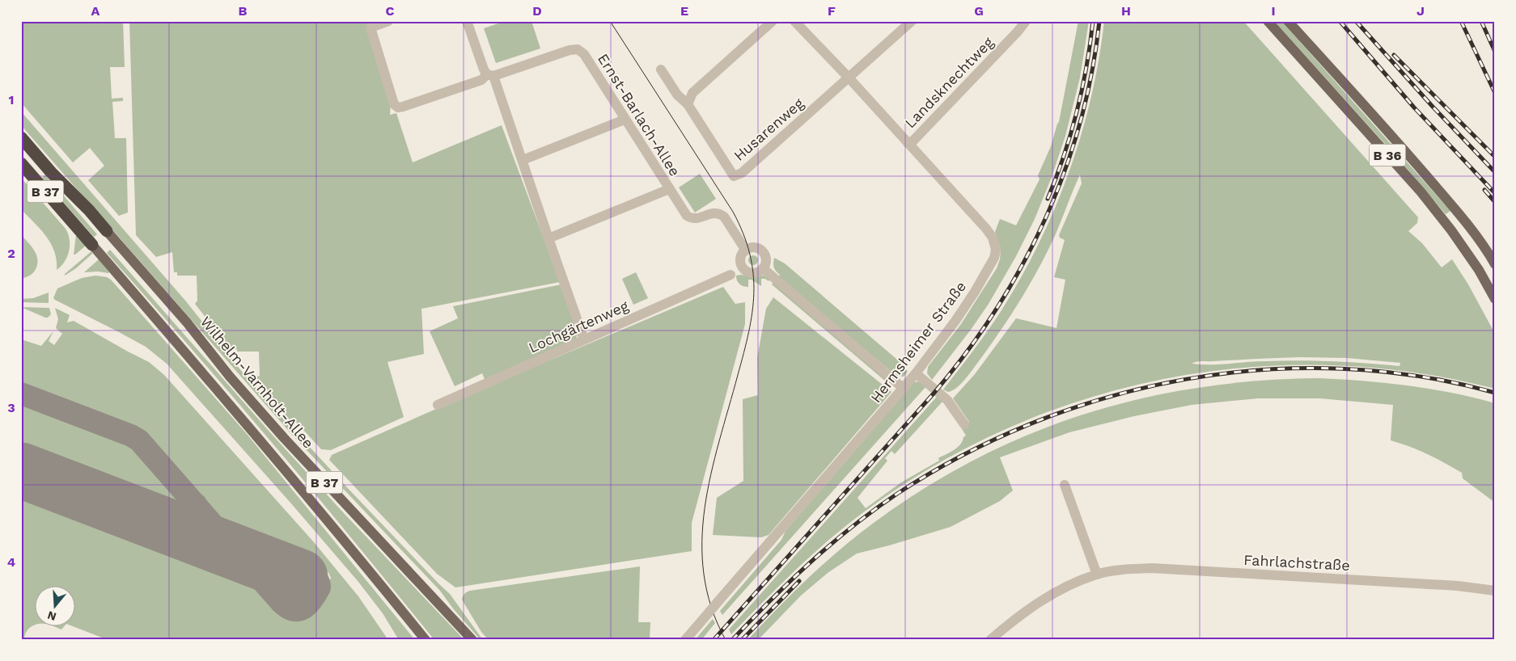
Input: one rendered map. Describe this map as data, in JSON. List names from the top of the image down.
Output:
{
  "streets": {
    "highway": ["B 37", "Wilhelm-Varnholt-Allee"],
    "main road": ["B 36"],
    "street": [
      "Landsknechtweg",
      "Ernst-Barlach-Allee",
      "Husarenweg",
      "Lochgärtenweg",
      "Hermsheimer Straße",
      "Fahrlachstraße"
    ]
  },
  "crossings": [
    ["Landsknechtweg", "Hermsheimer Straße"],
    ["Husarenweg", "Hermsheimer Straße"]
  ],
  "north": "bottom",
  "grid": {
    "columns": [
      "A",
      "B",
      "C",
      "D",
      "E",
      "F",
      "G",
      "H",
      "I",
      "J"
    ],
    "rows": [
      "1",
      "2",
      "3",
      "4"
    ]
  }
}
